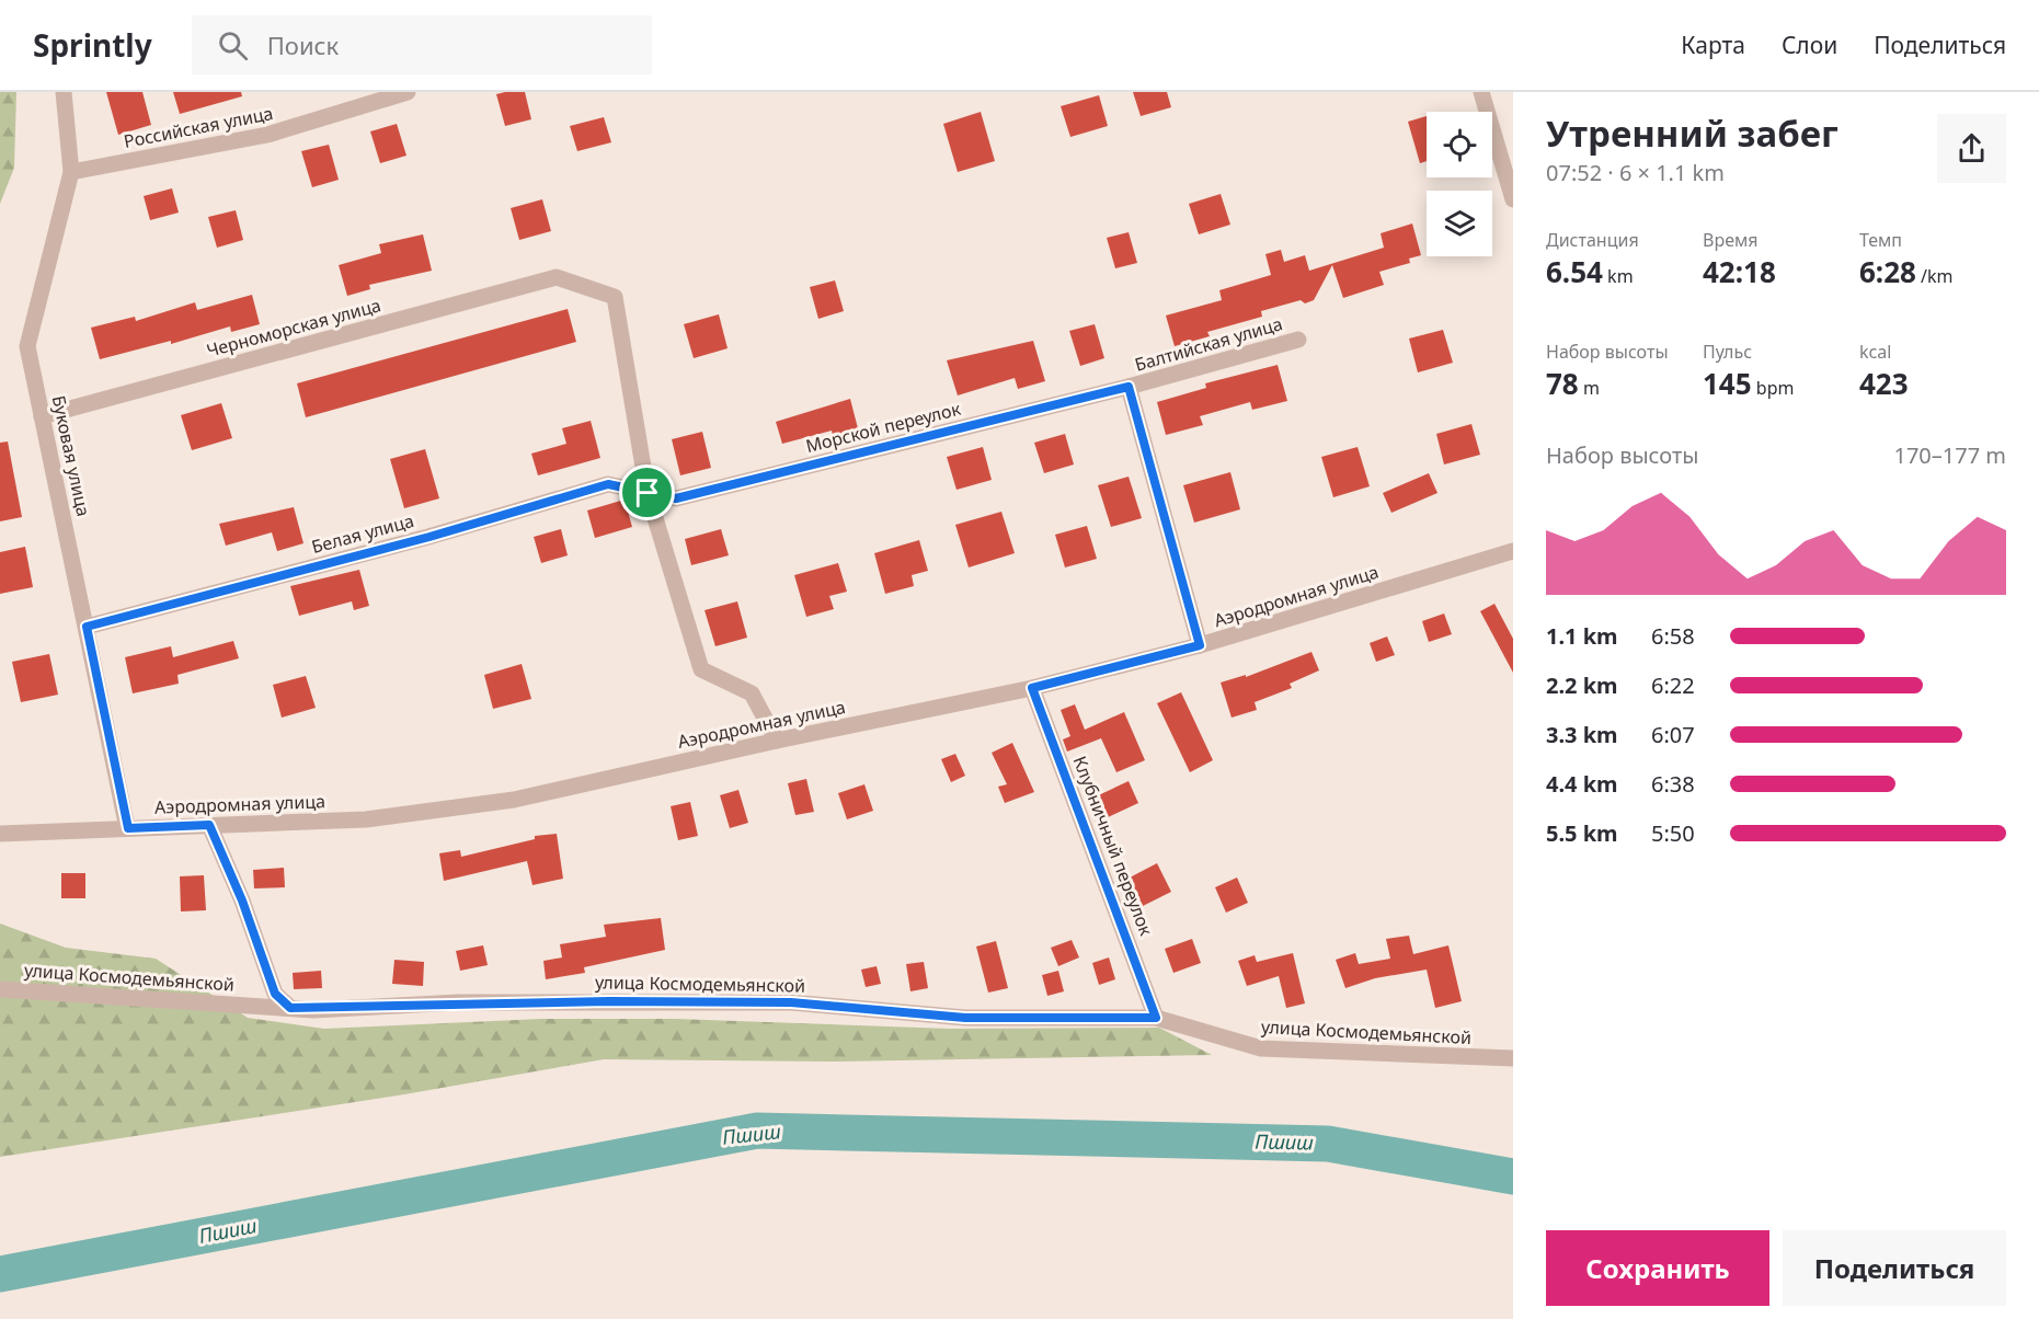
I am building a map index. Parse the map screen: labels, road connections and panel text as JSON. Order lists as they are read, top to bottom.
{
  "streets": {
    "street": [
      "Российская улица",
      "Черноморская улица",
      "Балтийская улица",
      "Морской переулок",
      "Буковая улица",
      "Белая улица",
      "Аэродромная улица",
      "Клубничный переулок",
      "улица Космодемьянской"
    ]
  },
  "crossings": [
    ["Российская улица", "Буковая улица"],
    ["Черноморская улица", "Морской переулок"],
    ["Черноморская улица", "Буковая улица"],
    ["Черноморская улица", "Белая улица"],
    ["Балтийская улица", "Морской переулок"],
    ["Морской переулок", "Белая улица"],
    ["Буковая улица", "Белая улица"],
    ["Буковая улица", "Аэродромная улица"],
    ["Аэродромная улица", "Клубничный переулок"],
    ["Клубничный переулок", "улица Космодемьянской"]
  ],
  "water": ["Пшиш"],
  "page": {
    "header": "Sprintly",
    "search": "Поиск",
    "nav": ["Карта", "Слои", "Поделиться"],
    "heading": ["Утренний забег", "07:52 · 6 × 1.1 km"],
    "stats": [
      ["Дистанция", "6.54 km"],
      ["Время", "42:18"],
      ["Темп", "6:28 /km"],
      ["Набор высоты", "78 m"],
      ["Пульс", "145 bpm"],
      ["kcal", "423"]
    ],
    "chart": ["Набор высоты", "170–177 m"],
    "list": [
      {
        "name": "1.1 km",
        "note": "6:58"
      },
      {
        "name": "2.2 km",
        "note": "6:22"
      },
      {
        "name": "3.3 km",
        "note": "6:07"
      },
      {
        "name": "4.4 km",
        "note": "6:38"
      },
      {
        "name": "5.5 km",
        "note": "5:50"
      }
    ],
    "buttons": ["Сохранить", "Поделиться"]
  }
}
